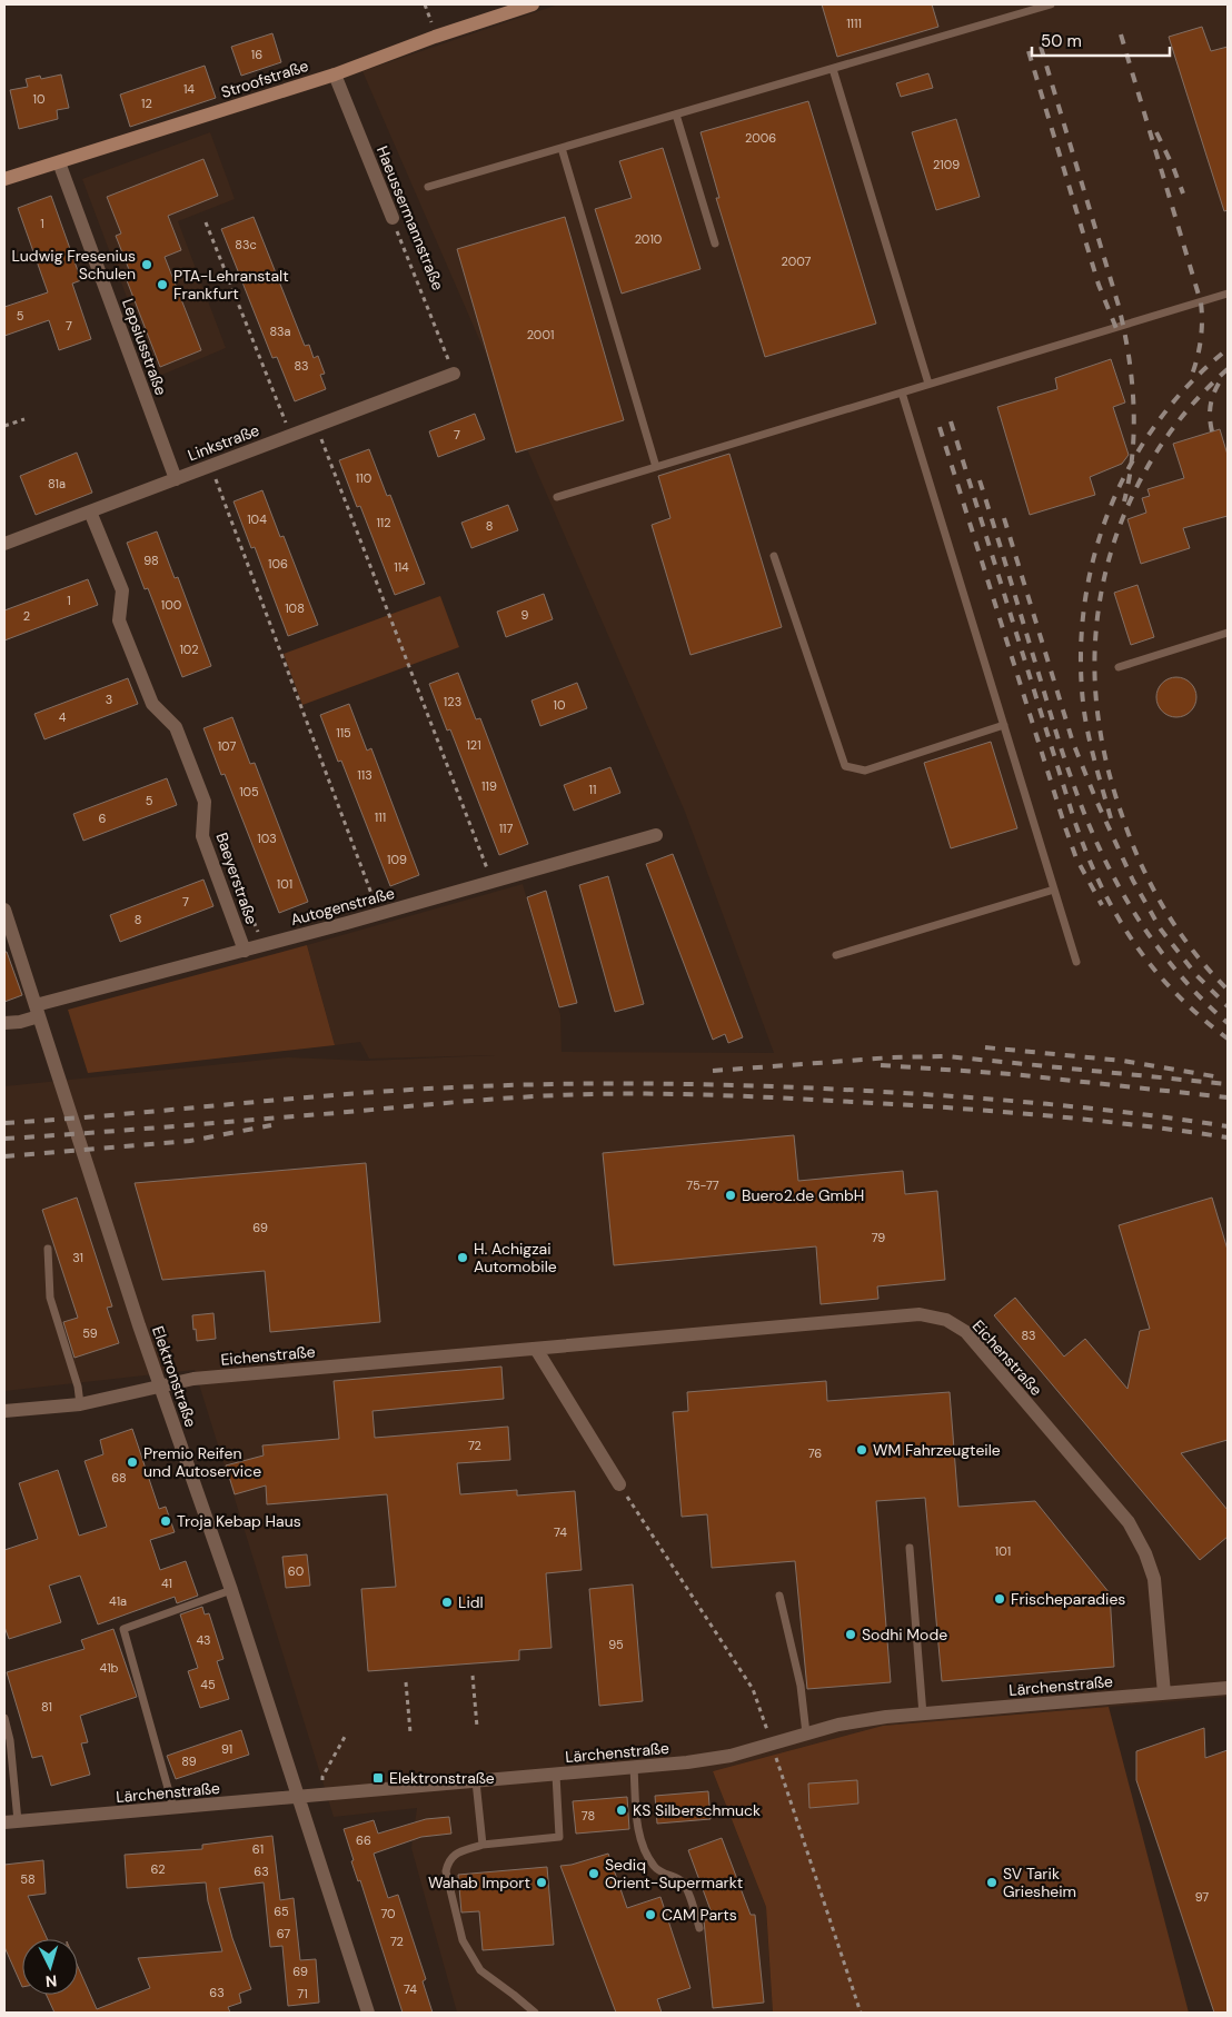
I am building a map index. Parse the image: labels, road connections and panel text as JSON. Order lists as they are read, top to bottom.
{
  "streets": {
    "street": [
      "Stroofstraße",
      "Haeussermannstraße",
      "Lepsiusstraße",
      "Linkstraße",
      "Baeyerstraße",
      "Autogenstraße",
      "Eichenstraße",
      "Elektronstraße",
      "Lärchenstraße"
    ]
  },
  "crossings": [
    ["Stroofstraße", "Haeussermannstraße"],
    ["Stroofstraße", "Lepsiusstraße"],
    ["Haeussermannstraße", "Linkstraße"],
    ["Lepsiusstraße", "Linkstraße"],
    ["Linkstraße", "Baeyerstraße"],
    ["Baeyerstraße", "Autogenstraße"],
    ["Autogenstraße", "Elektronstraße"],
    ["Eichenstraße", "Elektronstraße"],
    ["Eichenstraße", "Lärchenstraße"],
    ["Elektronstraße", "Lärchenstraße"]
  ],
  "places": {
    "other": [
      "Ludwig Fresenius Schulen",
      "PTA-Lehranstalt Frankfurt",
      "Buero2.de GmbH",
      "H. Achigzai Automobile",
      "WM Fahrzeugteile",
      "Premio Reifen und Autoservice",
      "Troja Kebap Haus",
      "Frischeparadies",
      "Lidl",
      "Sodhi Mode",
      "KS Silberschmuck",
      "Sediq Orient-Supermarkt",
      "Wahab Import",
      "SV Tarik Griesheim",
      "CAM Parts"
    ],
    "transit": ["Elektronstraße"]
  },
  "house_numbers": [
    "1111",
    "16",
    "14",
    "10",
    "12",
    "2006",
    "2109",
    "1",
    "2010",
    "83c",
    "2007",
    "5",
    "7",
    "83a",
    "2001",
    "83",
    "7",
    "110",
    "81a",
    "104",
    "112",
    "8",
    "98",
    "106",
    "114",
    "1",
    "100",
    "108",
    "9",
    "2",
    "102",
    "3",
    "123",
    "10",
    "4",
    "115",
    "121",
    "107",
    "113",
    "119",
    "11",
    "105",
    "5",
    "111",
    "6",
    "117",
    "103",
    "109",
    "101",
    "7",
    "8",
    "75-77",
    "69",
    "79",
    "31",
    "59",
    "83",
    "72",
    "76",
    "68",
    "74",
    "101",
    "60",
    "41",
    "41a",
    "43",
    "95",
    "41b",
    "45",
    "81",
    "91",
    "89",
    "78",
    "66",
    "61",
    "62",
    "63",
    "58",
    "97",
    "65",
    "70",
    "67",
    "72",
    "69",
    "74",
    "63",
    "71"
  ],
  "scale_bar": "50 m",
  "north": "bottom"
}
